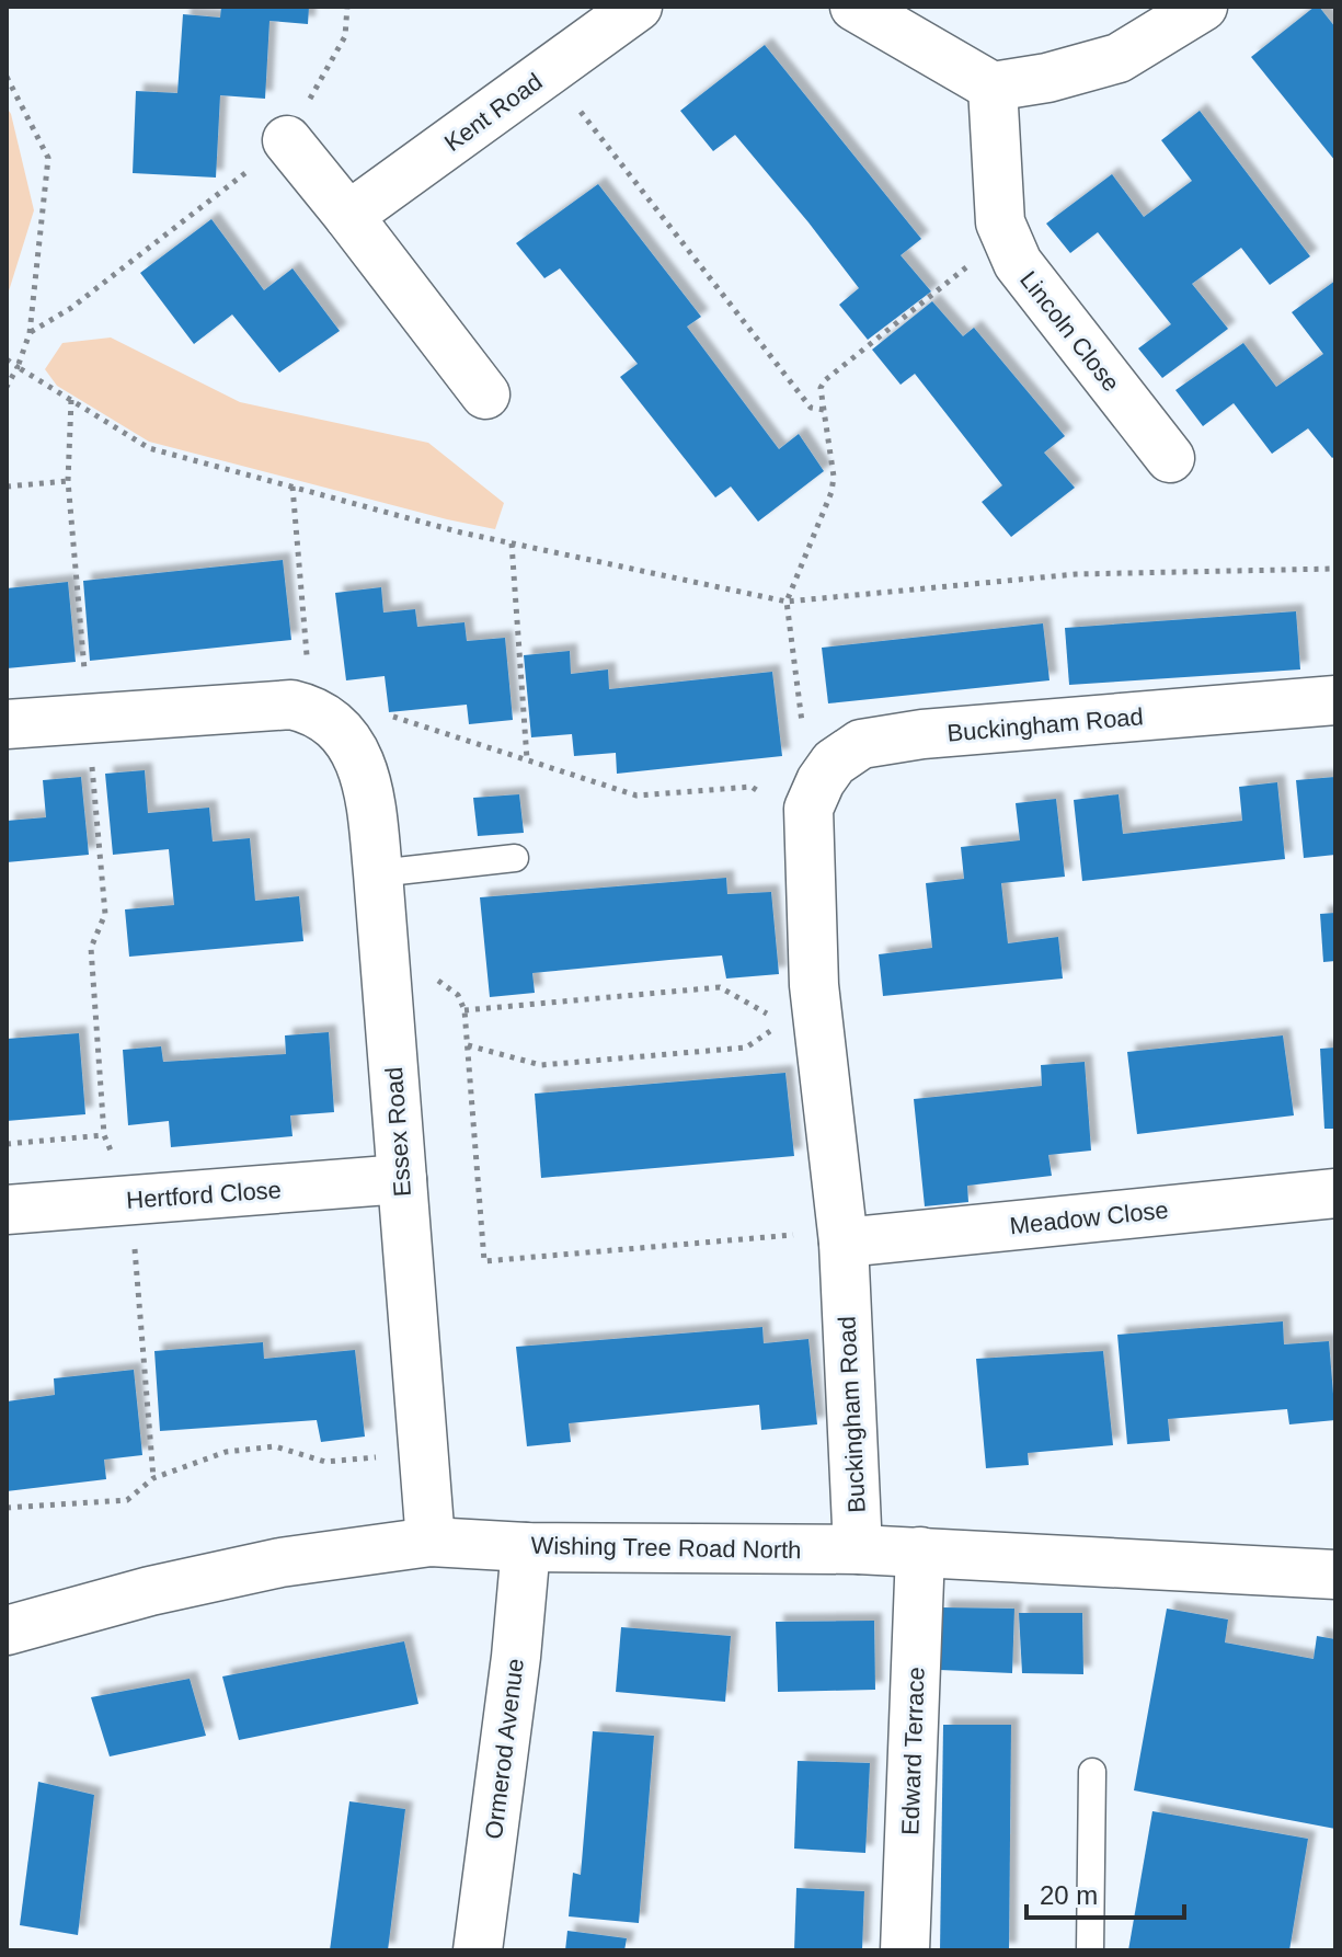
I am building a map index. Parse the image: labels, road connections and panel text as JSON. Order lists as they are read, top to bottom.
{
  "streets": {
    "street": [
      "Kent Road",
      "Lincoln Close",
      "Buckingham Road",
      "Essex Road",
      "Hertford Close",
      "Meadow Close",
      "Wishing Tree Road North",
      "Ormerod Avenue",
      "Edward Terrace"
    ]
  },
  "crossings": [
    ["Buckingham Road", "Meadow Close"],
    ["Buckingham Road", "Wishing Tree Road North"],
    ["Essex Road", "Hertford Close"],
    ["Essex Road", "Wishing Tree Road North"],
    ["Wishing Tree Road North", "Ormerod Avenue"],
    ["Wishing Tree Road North", "Edward Terrace"]
  ],
  "scale_bar": "20 m"
}
